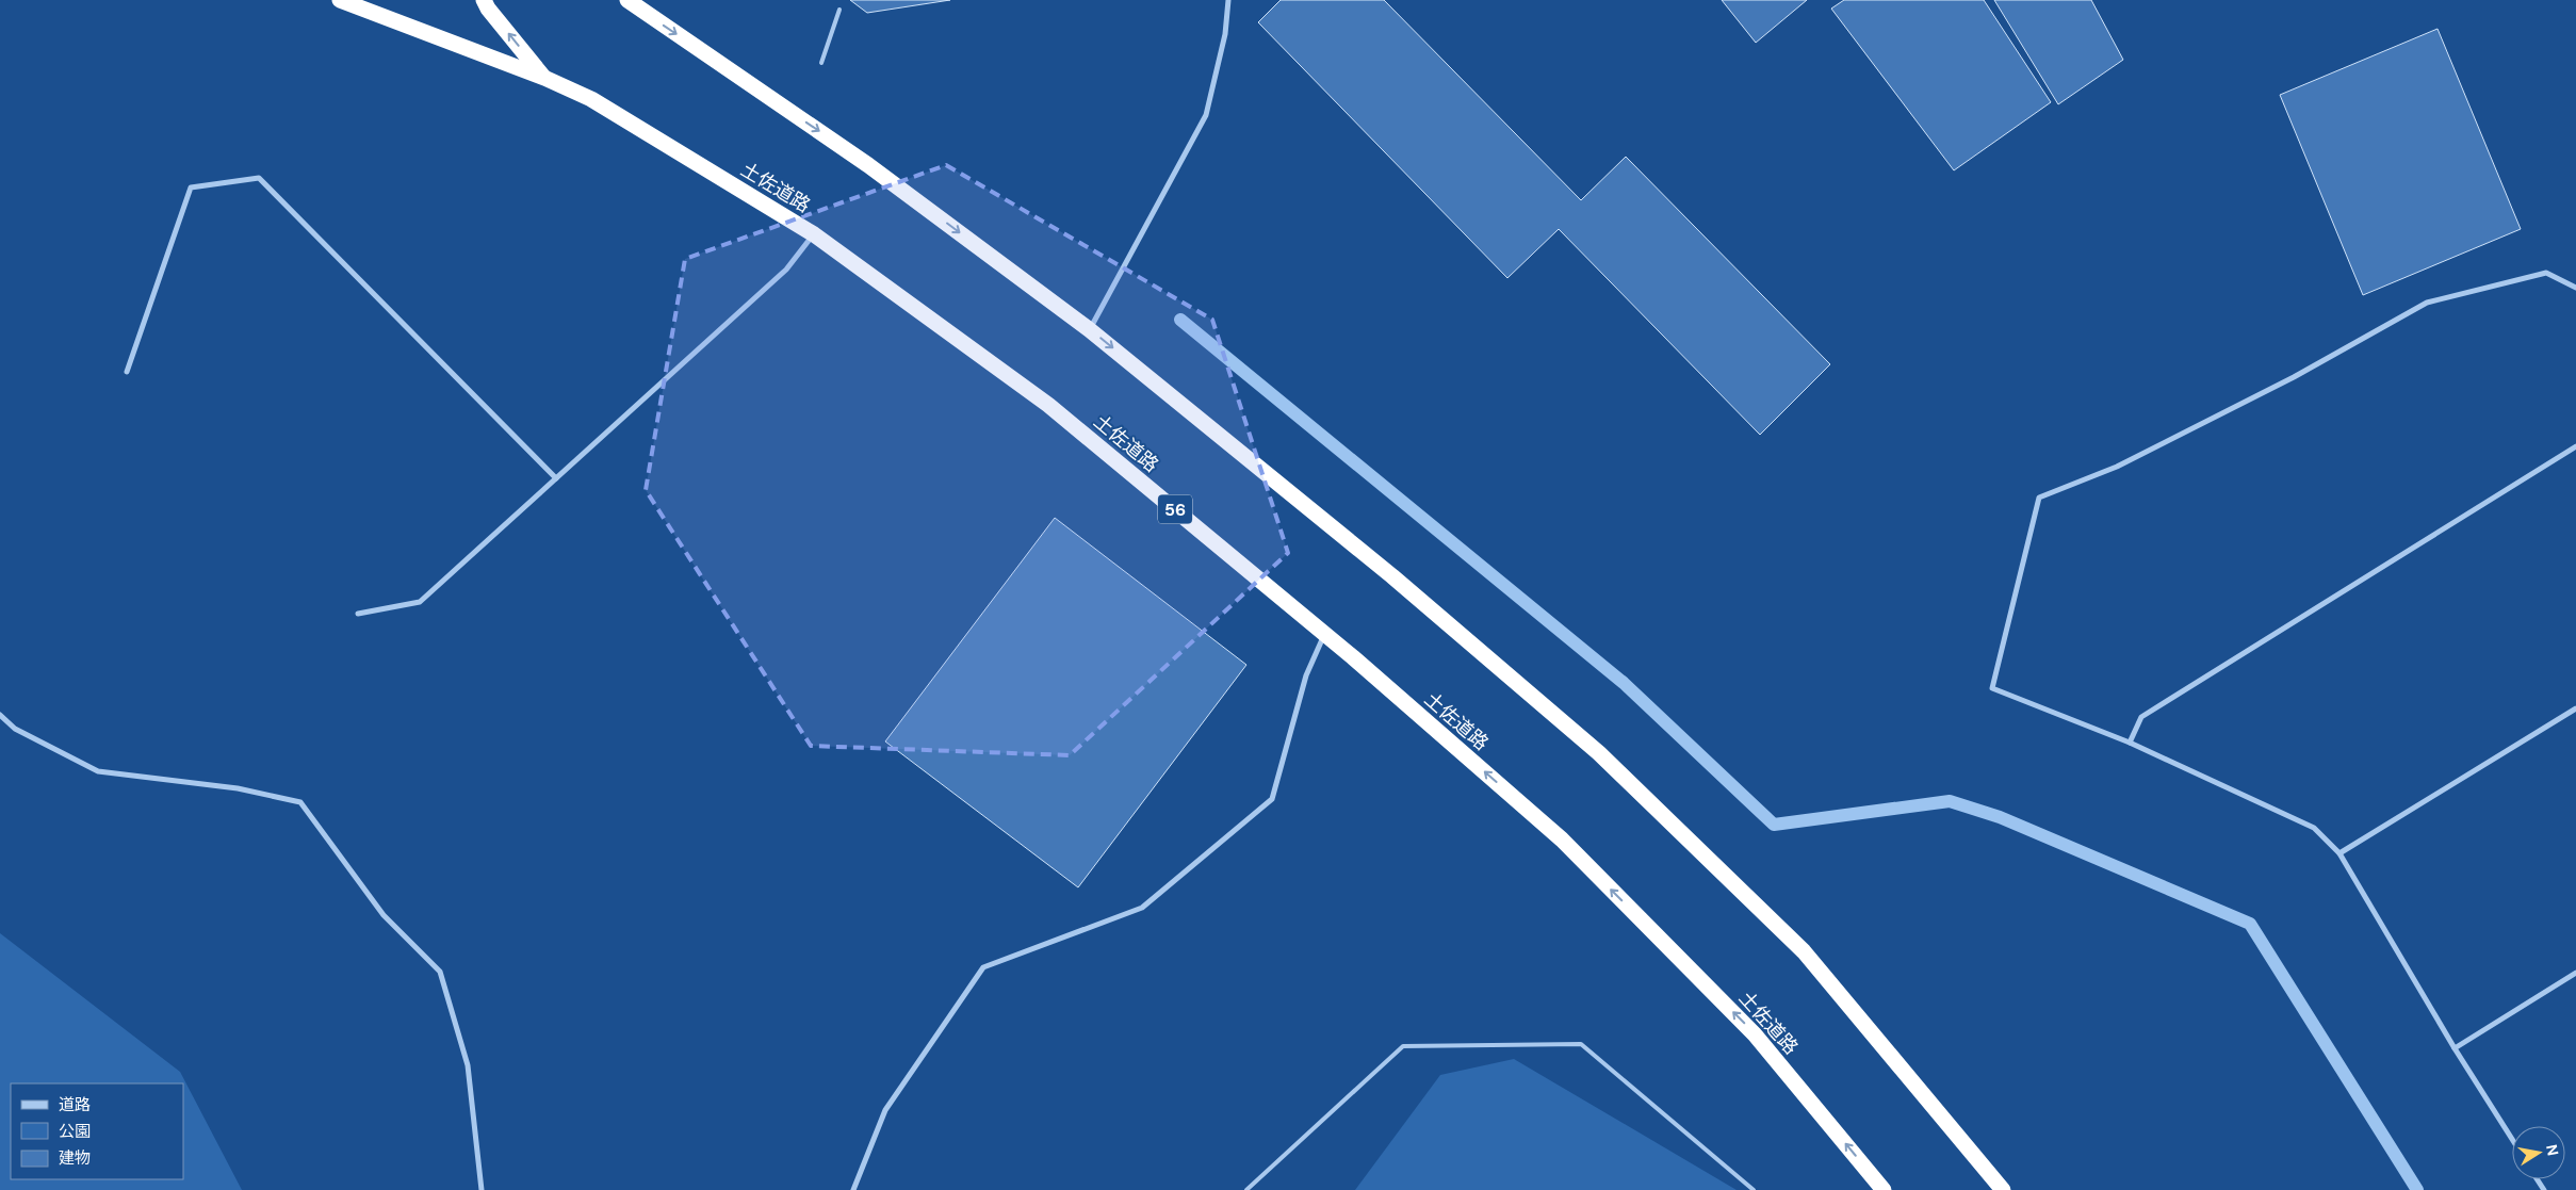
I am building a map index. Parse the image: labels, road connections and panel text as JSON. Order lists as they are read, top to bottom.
{
  "streets": {
    "highway": ["土佐道路", "56"]
  },
  "legend": ["道路", "公園", "建物"],
  "north": "right"
}
